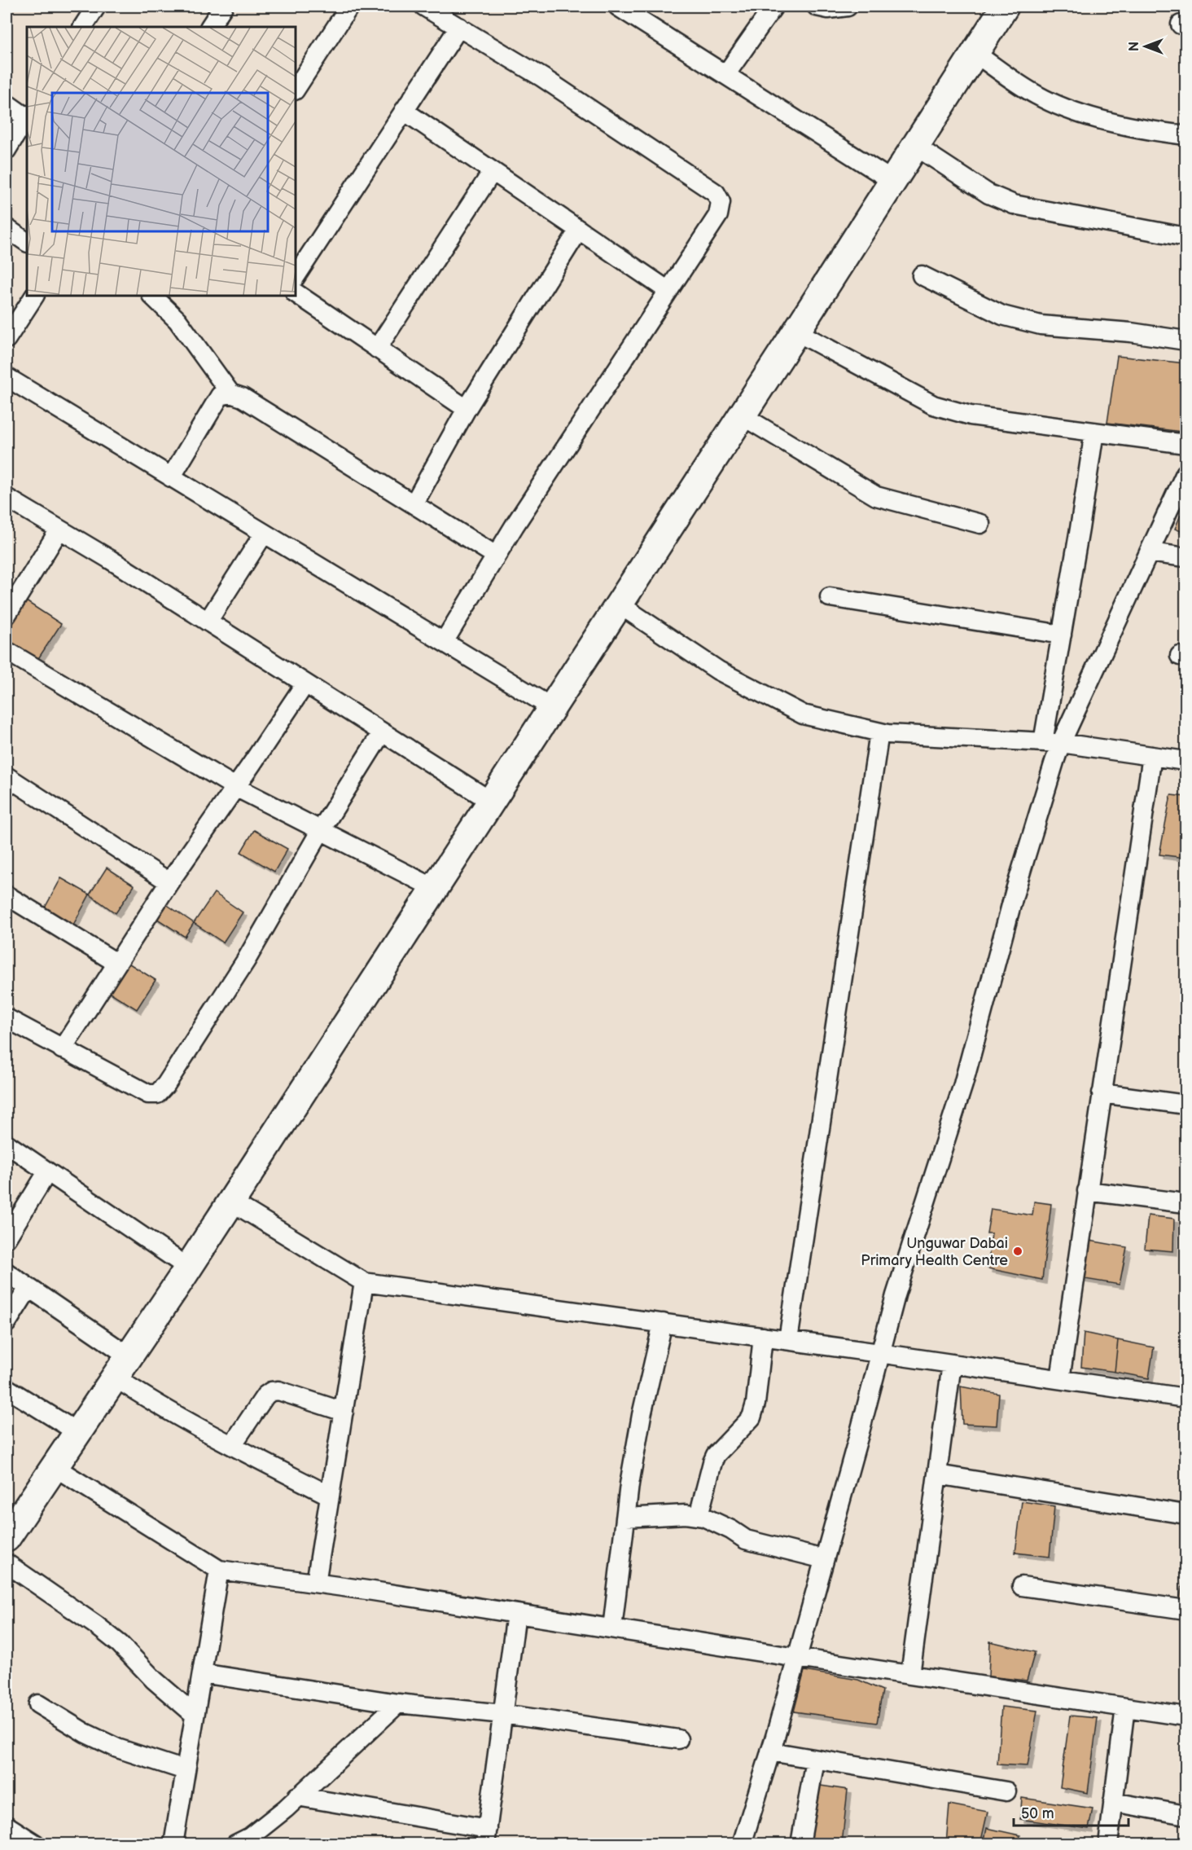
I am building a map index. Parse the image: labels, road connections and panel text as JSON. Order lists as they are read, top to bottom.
{
  "places": ["Unguwar Dabai Primary Health Centre"],
  "scale_bar": "50 m",
  "north": "left"
}
